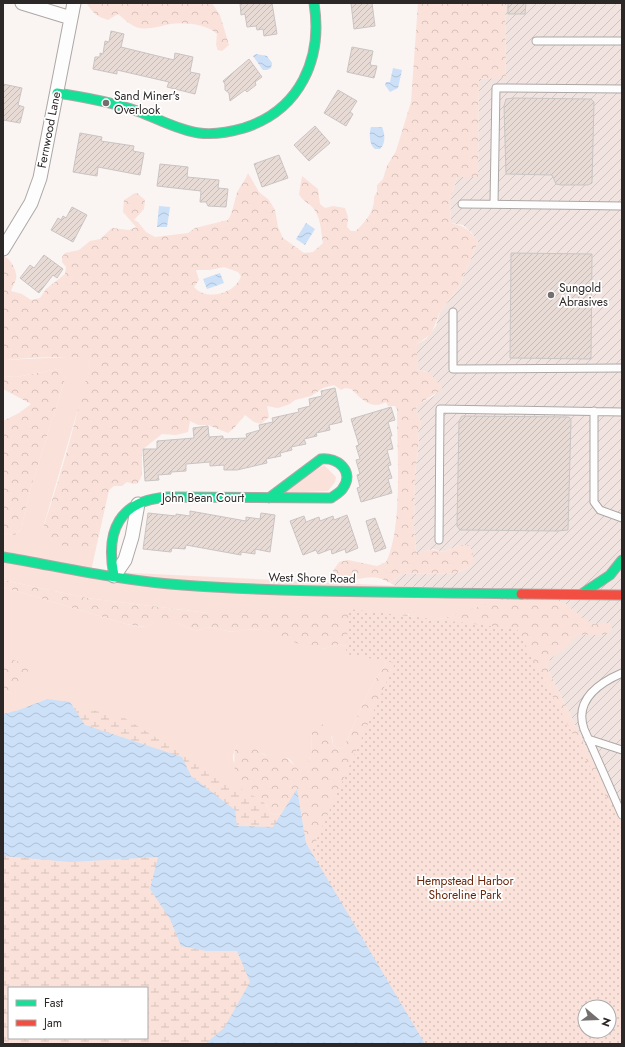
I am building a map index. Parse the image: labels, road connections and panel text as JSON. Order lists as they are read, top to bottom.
{
  "streets": {
    "street": ["Fernwood Lane", "John Bean Court", "West Shore Road"]
  },
  "crossings": [
    ["John Bean Court", "West Shore Road"]
  ],
  "parks": ["Hempstead Harbor Shoreline Park"],
  "places": ["Sand Miner's Overlook", "Sungold Abrasives"],
  "legend": ["Fast", "Jam"],
  "north": "right"
}
